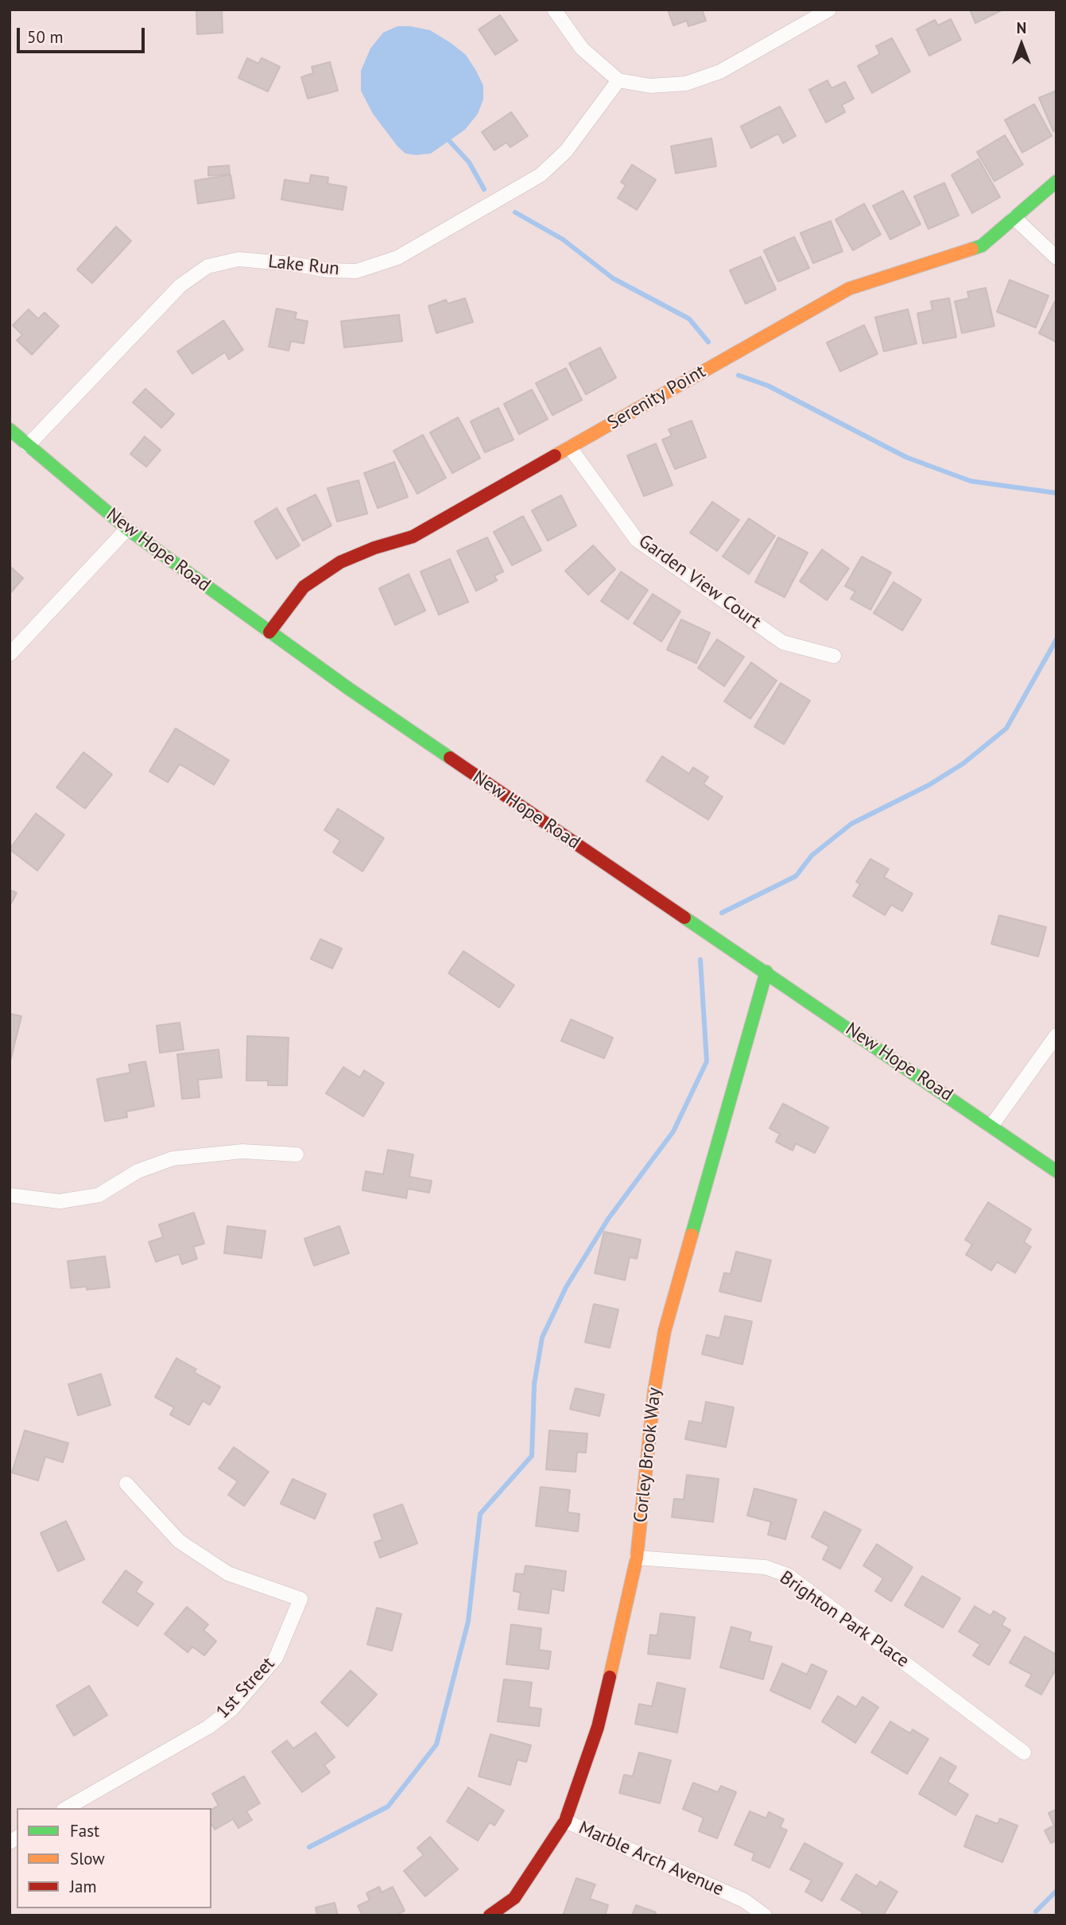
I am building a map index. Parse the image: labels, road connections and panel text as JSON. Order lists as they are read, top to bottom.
{
  "streets": {
    "street": [
      "Lake Run",
      "Serenity Point",
      "New Hope Road",
      "Garden View Court",
      "Corley Brook Way",
      "Brighton Park Place",
      "1st Street",
      "Marble Arch Avenue"
    ]
  },
  "crossings": [
    ["Lake Run", "New Hope Road"],
    ["Serenity Point", "New Hope Road"],
    ["Serenity Point", "Garden View Court"],
    ["New Hope Road", "Corley Brook Way"],
    ["Corley Brook Way", "Brighton Park Place"],
    ["Corley Brook Way", "Marble Arch Avenue"]
  ],
  "legend": ["Fast", "Slow", "Jam"],
  "scale_bar": "50 m",
  "north": "top"
}
